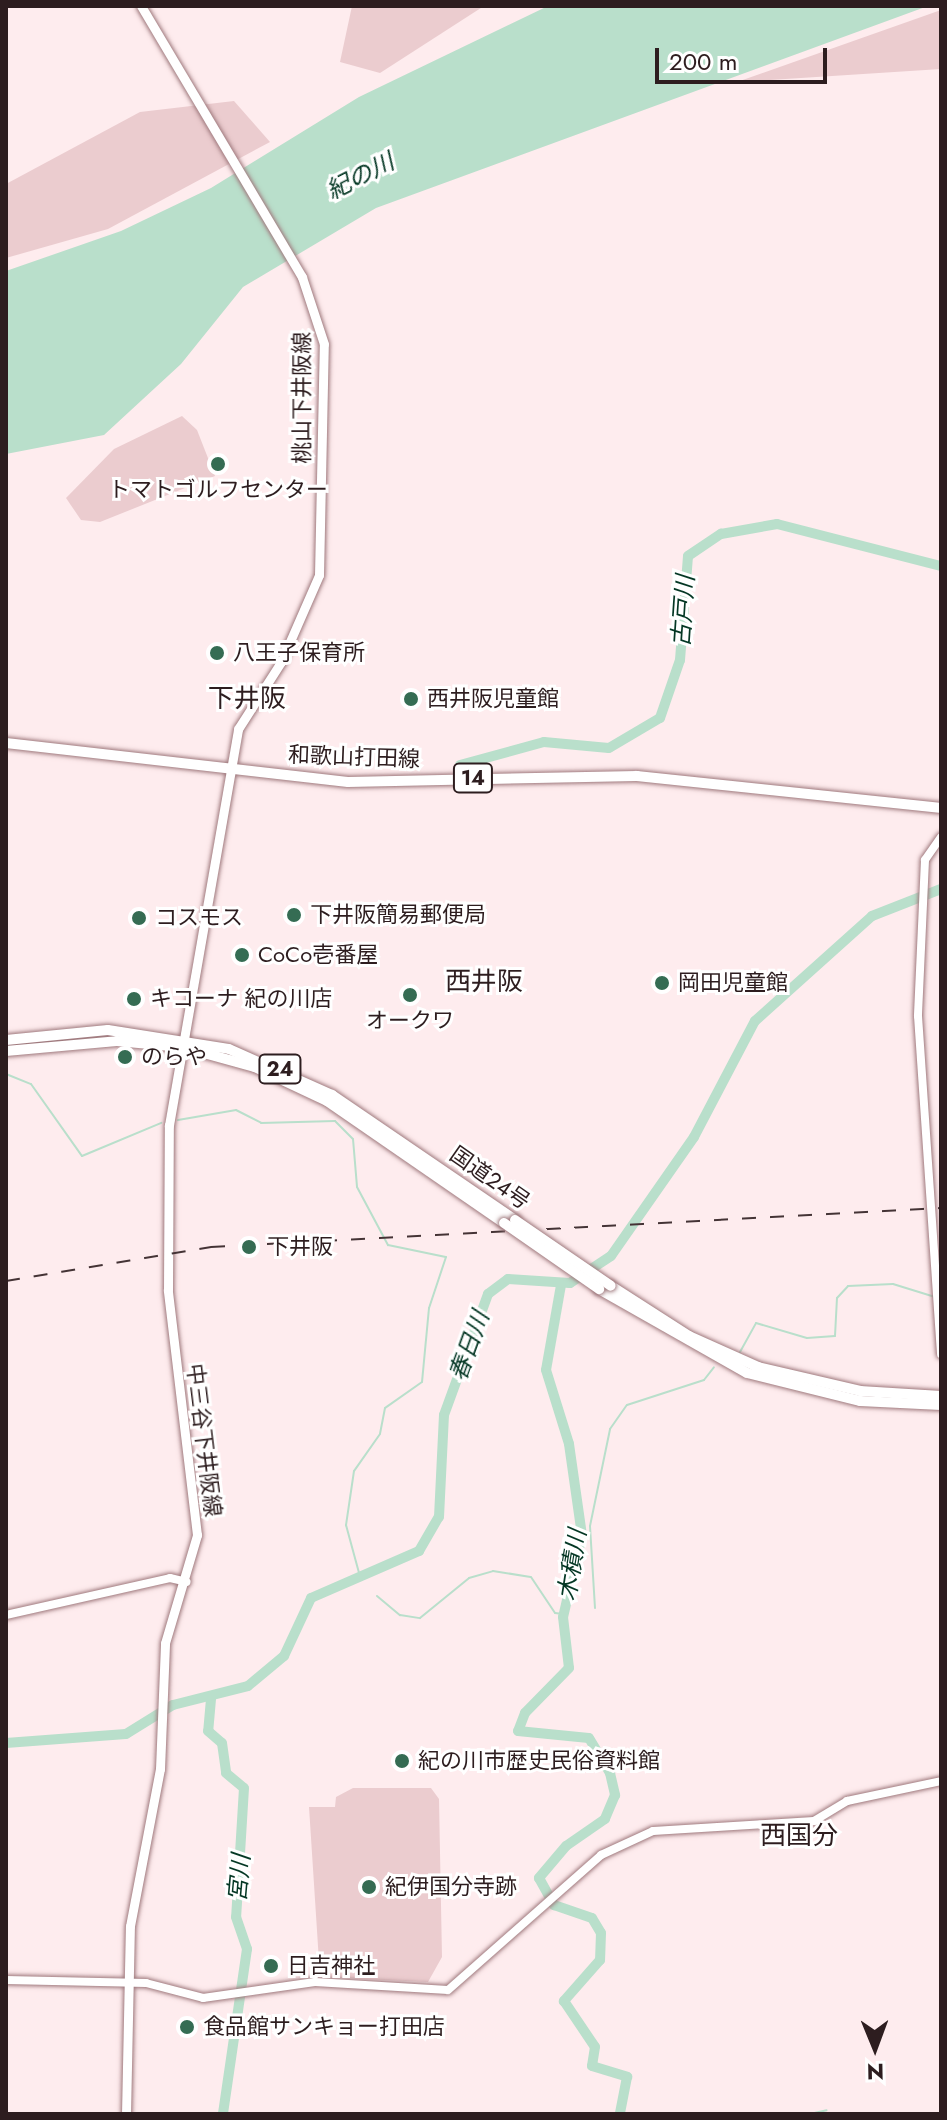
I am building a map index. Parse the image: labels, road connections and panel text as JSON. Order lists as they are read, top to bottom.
{
  "streets": {
    "main road": [
      "桃山下井阪線",
      "和歌山打田線",
      "14",
      "24",
      "国道24号",
      "中三谷下井阪線"
    ]
  },
  "crossings": [
    ["桃山下井阪線", "和歌山打田線"],
    ["桃山下井阪線", "中三谷下井阪線"],
    ["和歌山打田線", "中三谷下井阪線"],
    ["国道24号", "中三谷下井阪線"]
  ],
  "districts": ["下井阪", "西井阪", "西国分"],
  "water": [
    "紀の川",
    "古戸川",
    "春日川",
    "木積川",
    "宮川"
  ],
  "places": [
    "トマトゴルフセンター",
    "八王子保育所",
    "西井阪児童館",
    "下井阪簡易郵便局",
    "コスモス",
    "CoCo壱番屋",
    "岡田児童館",
    "オークワ",
    "キコーナ 紀の川店",
    "のらや",
    "下井阪",
    "紀の川市歴史民俗資料館",
    "紀伊国分寺跡",
    "日吉神社",
    "食品館サンキョー打田店"
  ],
  "scale_bar": "200 m",
  "north": "bottom"
}
